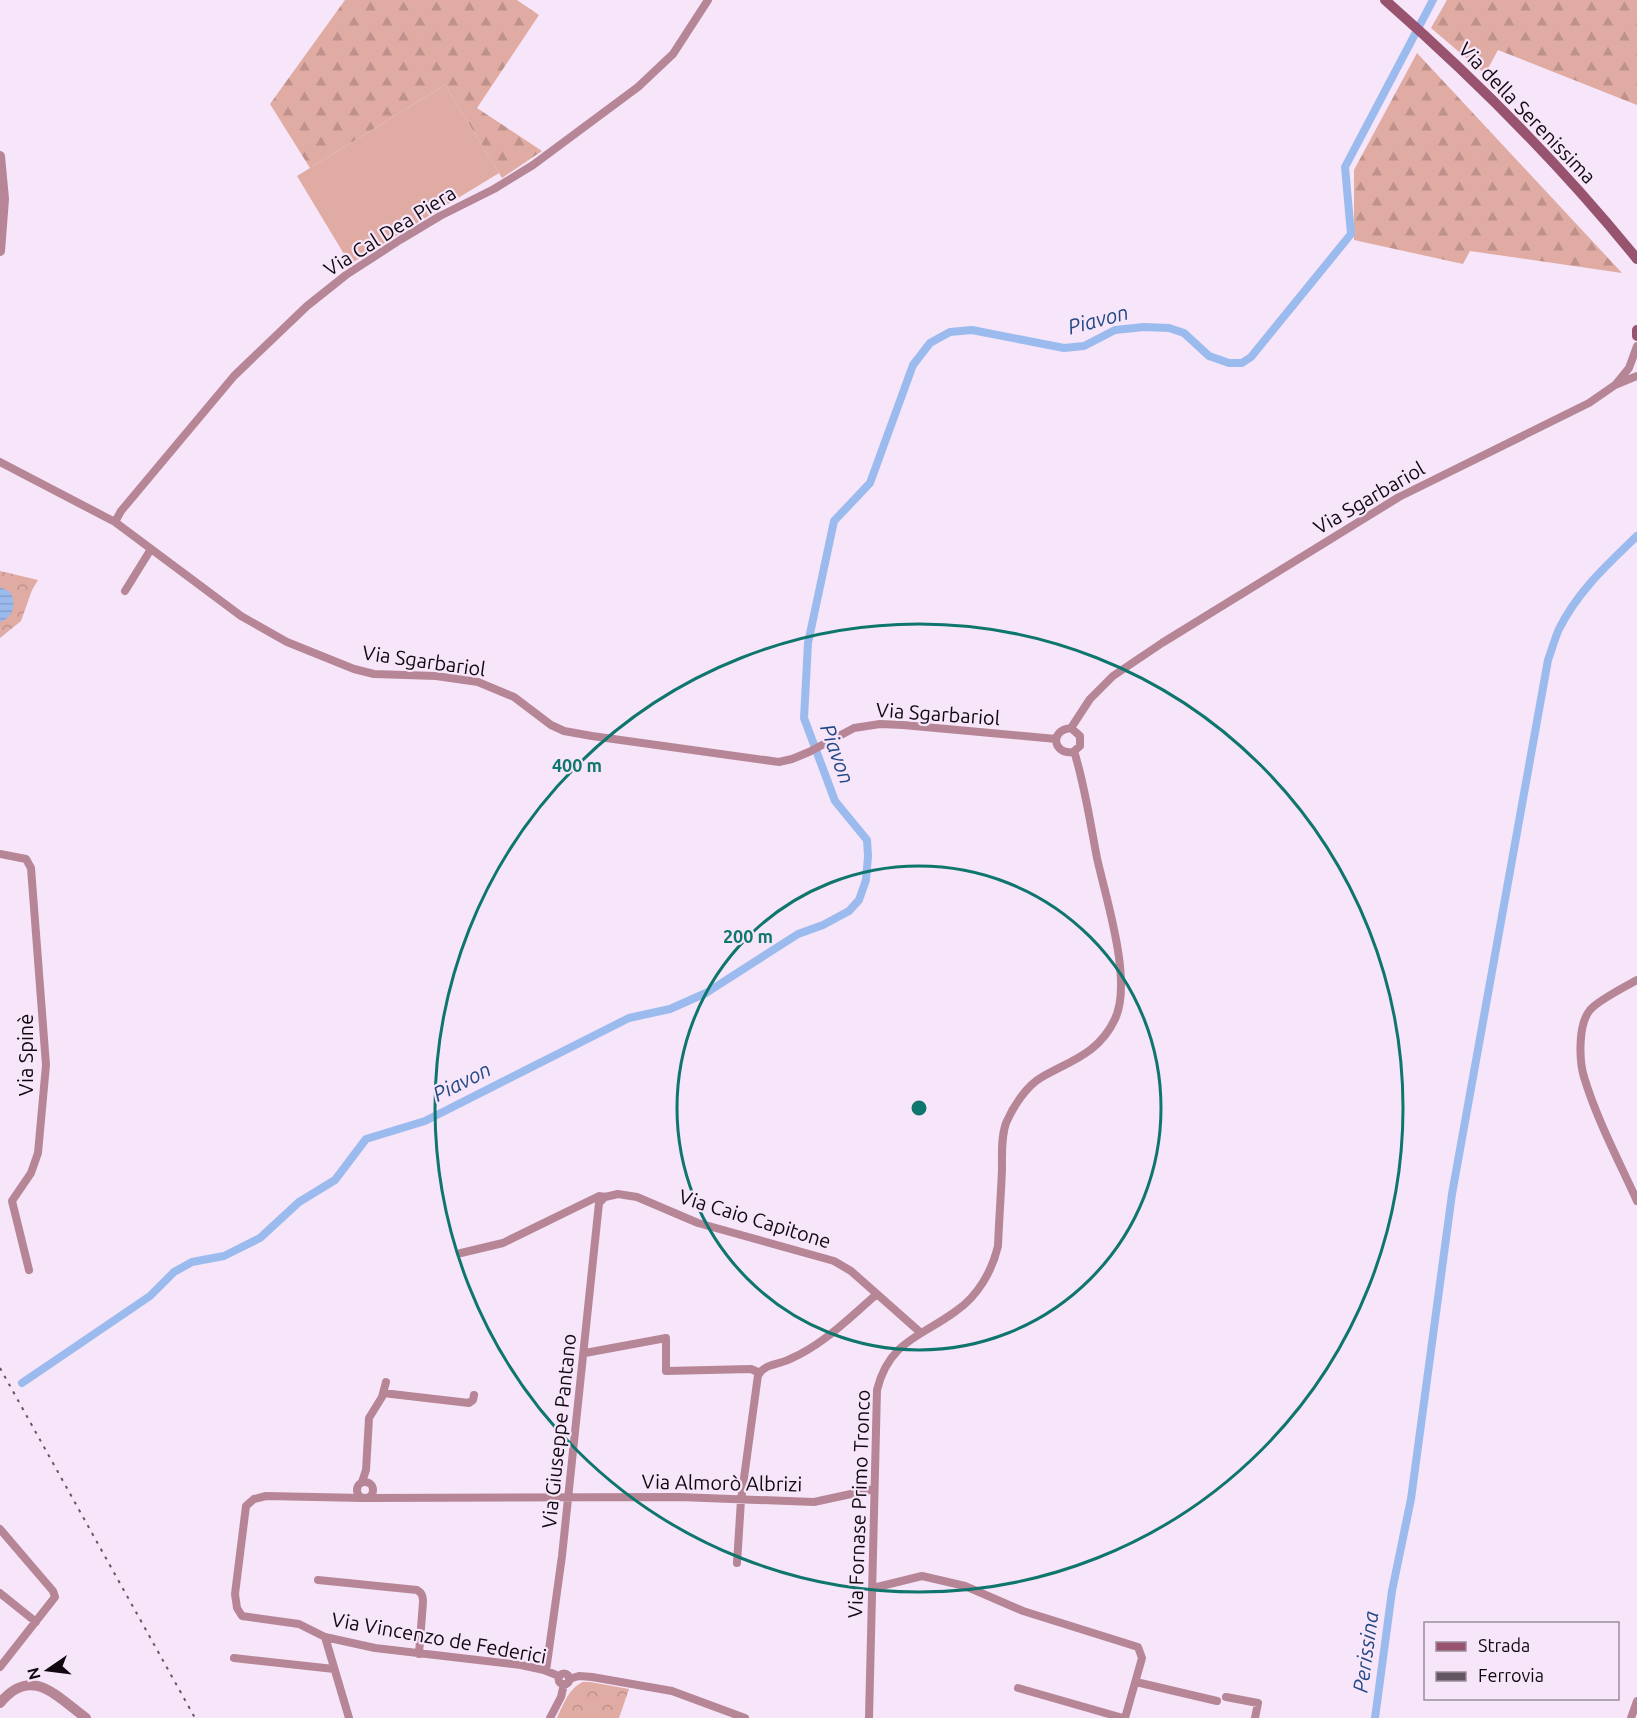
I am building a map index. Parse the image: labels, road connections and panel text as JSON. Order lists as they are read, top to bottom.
{
  "streets": {
    "main road": ["Via della Serenissima"],
    "street": [
      "Via Cal Dea Piera",
      "Via Sgarbariol",
      "Via Spinè",
      "Via Caio Capitone",
      "Via Giuseppe Pantano",
      "Via Almorò Albrizi",
      "Via Fornase Primo Tronco",
      "Via Vincenzo de Federici"
    ]
  },
  "crossings": [
    ["Via Cal Dea Piera", "Via Sgarbariol"],
    ["Via Sgarbariol", "Via Fornase Primo Tronco"],
    ["Via Caio Capitone", "Via Giuseppe Pantano"],
    ["Via Caio Capitone", "Via Fornase Primo Tronco"],
    ["Via Giuseppe Pantano", "Via Almorò Albrizi"],
    ["Via Giuseppe Pantano", "Via Vincenzo de Federici"],
    ["Via Almorò Albrizi", "Via Fornase Primo Tronco"],
    ["Via Almorò Albrizi", "Via Vincenzo de Federici"]
  ],
  "water": ["Piavon", "Perissina"],
  "legend": ["Strada", "Ferrovia"],
  "north": "left",
  "rings": ["400 m", "200 m"]
}
